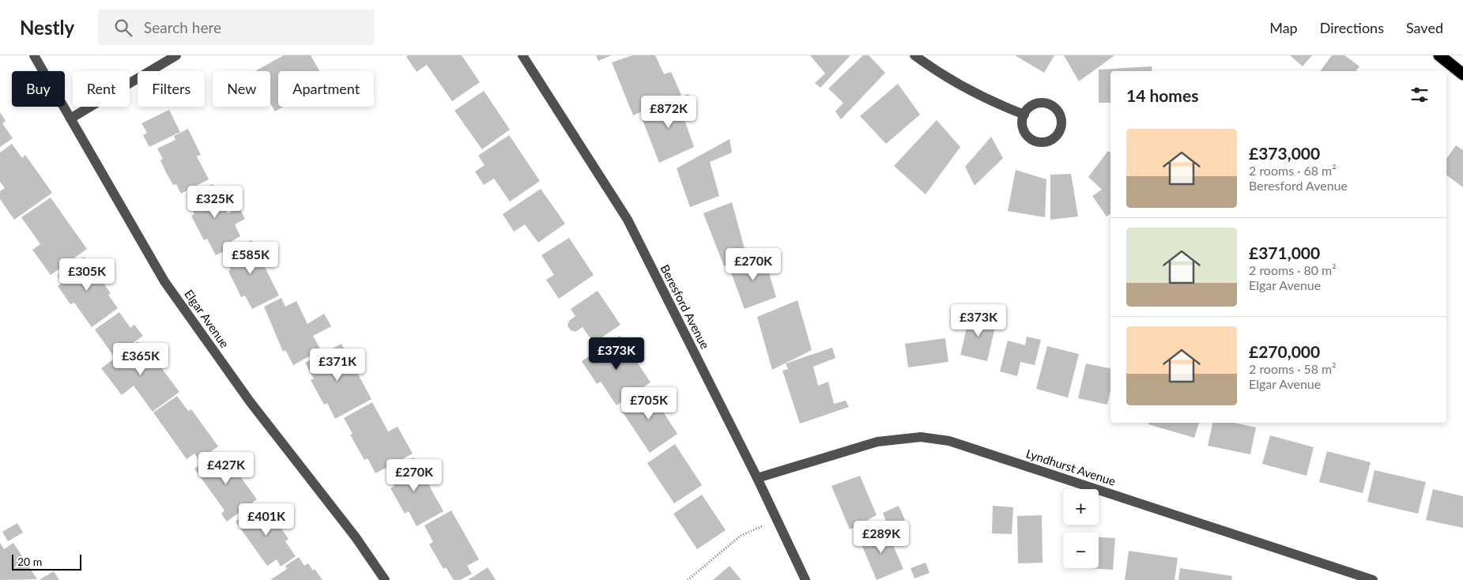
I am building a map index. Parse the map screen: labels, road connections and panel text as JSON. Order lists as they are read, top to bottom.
{
  "streets": {
    "street": ["Beresford Avenue", "Elgar Avenue", "Lyndhurst Avenue"]
  },
  "crossings": [
    ["Beresford Avenue", "Lyndhurst Avenue"]
  ],
  "scale_bar": "20 m",
  "page": {
    "header": "Nestly",
    "search": "Search here",
    "nav": ["Map", "Directions", "Saved"],
    "chip": [
      "Buy",
      "Rent",
      "Filters",
      "New",
      "Apartment"
    ],
    "heading": "14 homes",
    "price": [
      "£872K",
      "£325K",
      "£585K",
      "£270K",
      "£305K",
      "£373K",
      "£373K",
      "£365K",
      "£371K",
      "£705K",
      "£427K",
      "£270K",
      "£401K",
      "£289K"
    ],
    "list": [
      {
        "name": "£373,000",
        "note": "2 rooms · 68 m² · Beresford Avenue"
      },
      {
        "name": "£371,000",
        "note": "2 rooms · 80 m² · Elgar Avenue"
      },
      {
        "name": "£270,000",
        "note": "2 rooms · 58 m² · Elgar Avenue"
      }
    ],
    "map_buttons": ["+", "−"],
    "scale": "20 m"
  }
}
